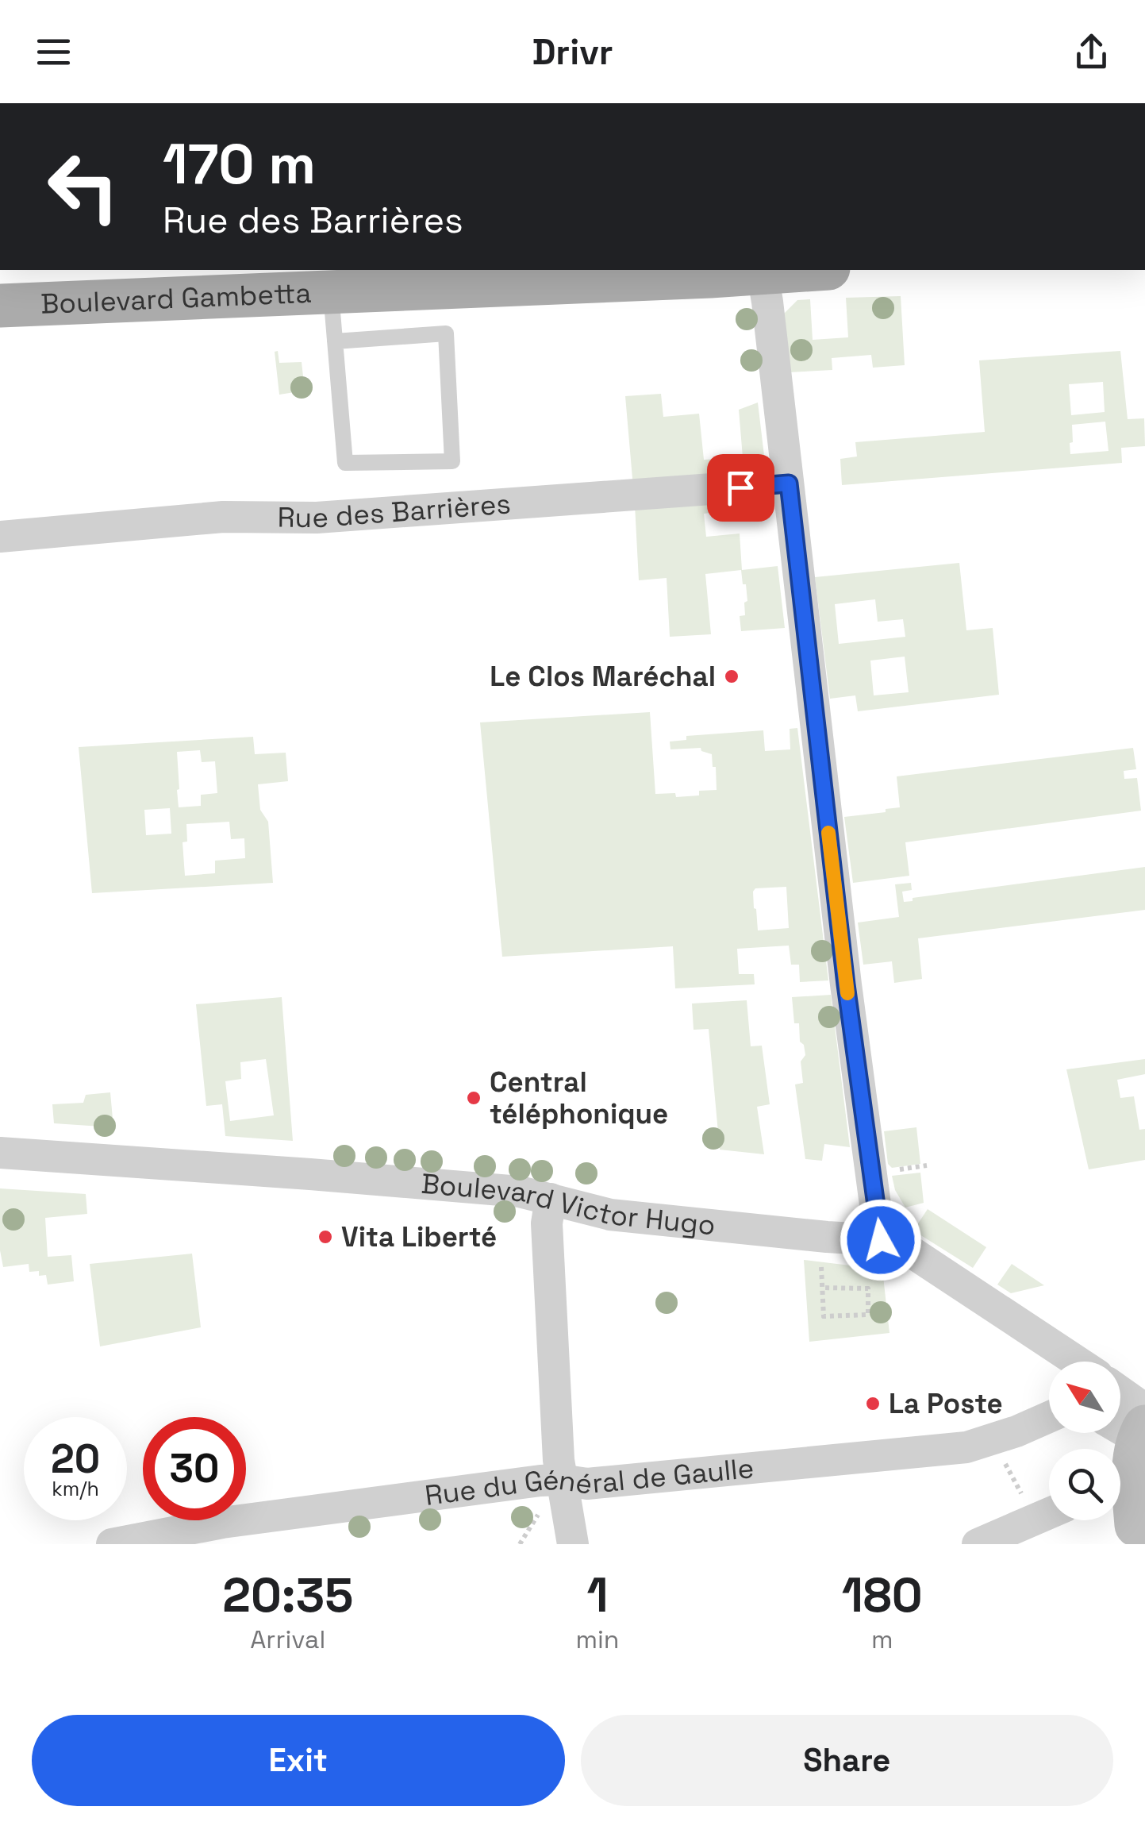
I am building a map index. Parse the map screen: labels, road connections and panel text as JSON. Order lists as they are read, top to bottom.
{
  "streets": {
    "main road": ["Boulevard Gambetta"],
    "street": ["Rue des Barrières", "Boulevard Victor Hugo", "Rue du Général de Gaulle"]
  },
  "places": [
    "Le Clos Maréchal",
    "Central téléphonique",
    "Vita Liberté",
    "La Poste"
  ],
  "north": "top left",
  "page": {
    "header": "Drivr",
    "turn": ["170 m", "Rue des Barrières"],
    "speed": "20 km/h",
    "limit": "30",
    "eta": [
      "20:35",
      "Arrival",
      "1",
      "min",
      "180",
      "m"
    ],
    "buttons": ["Exit", "Share"]
  }
}
